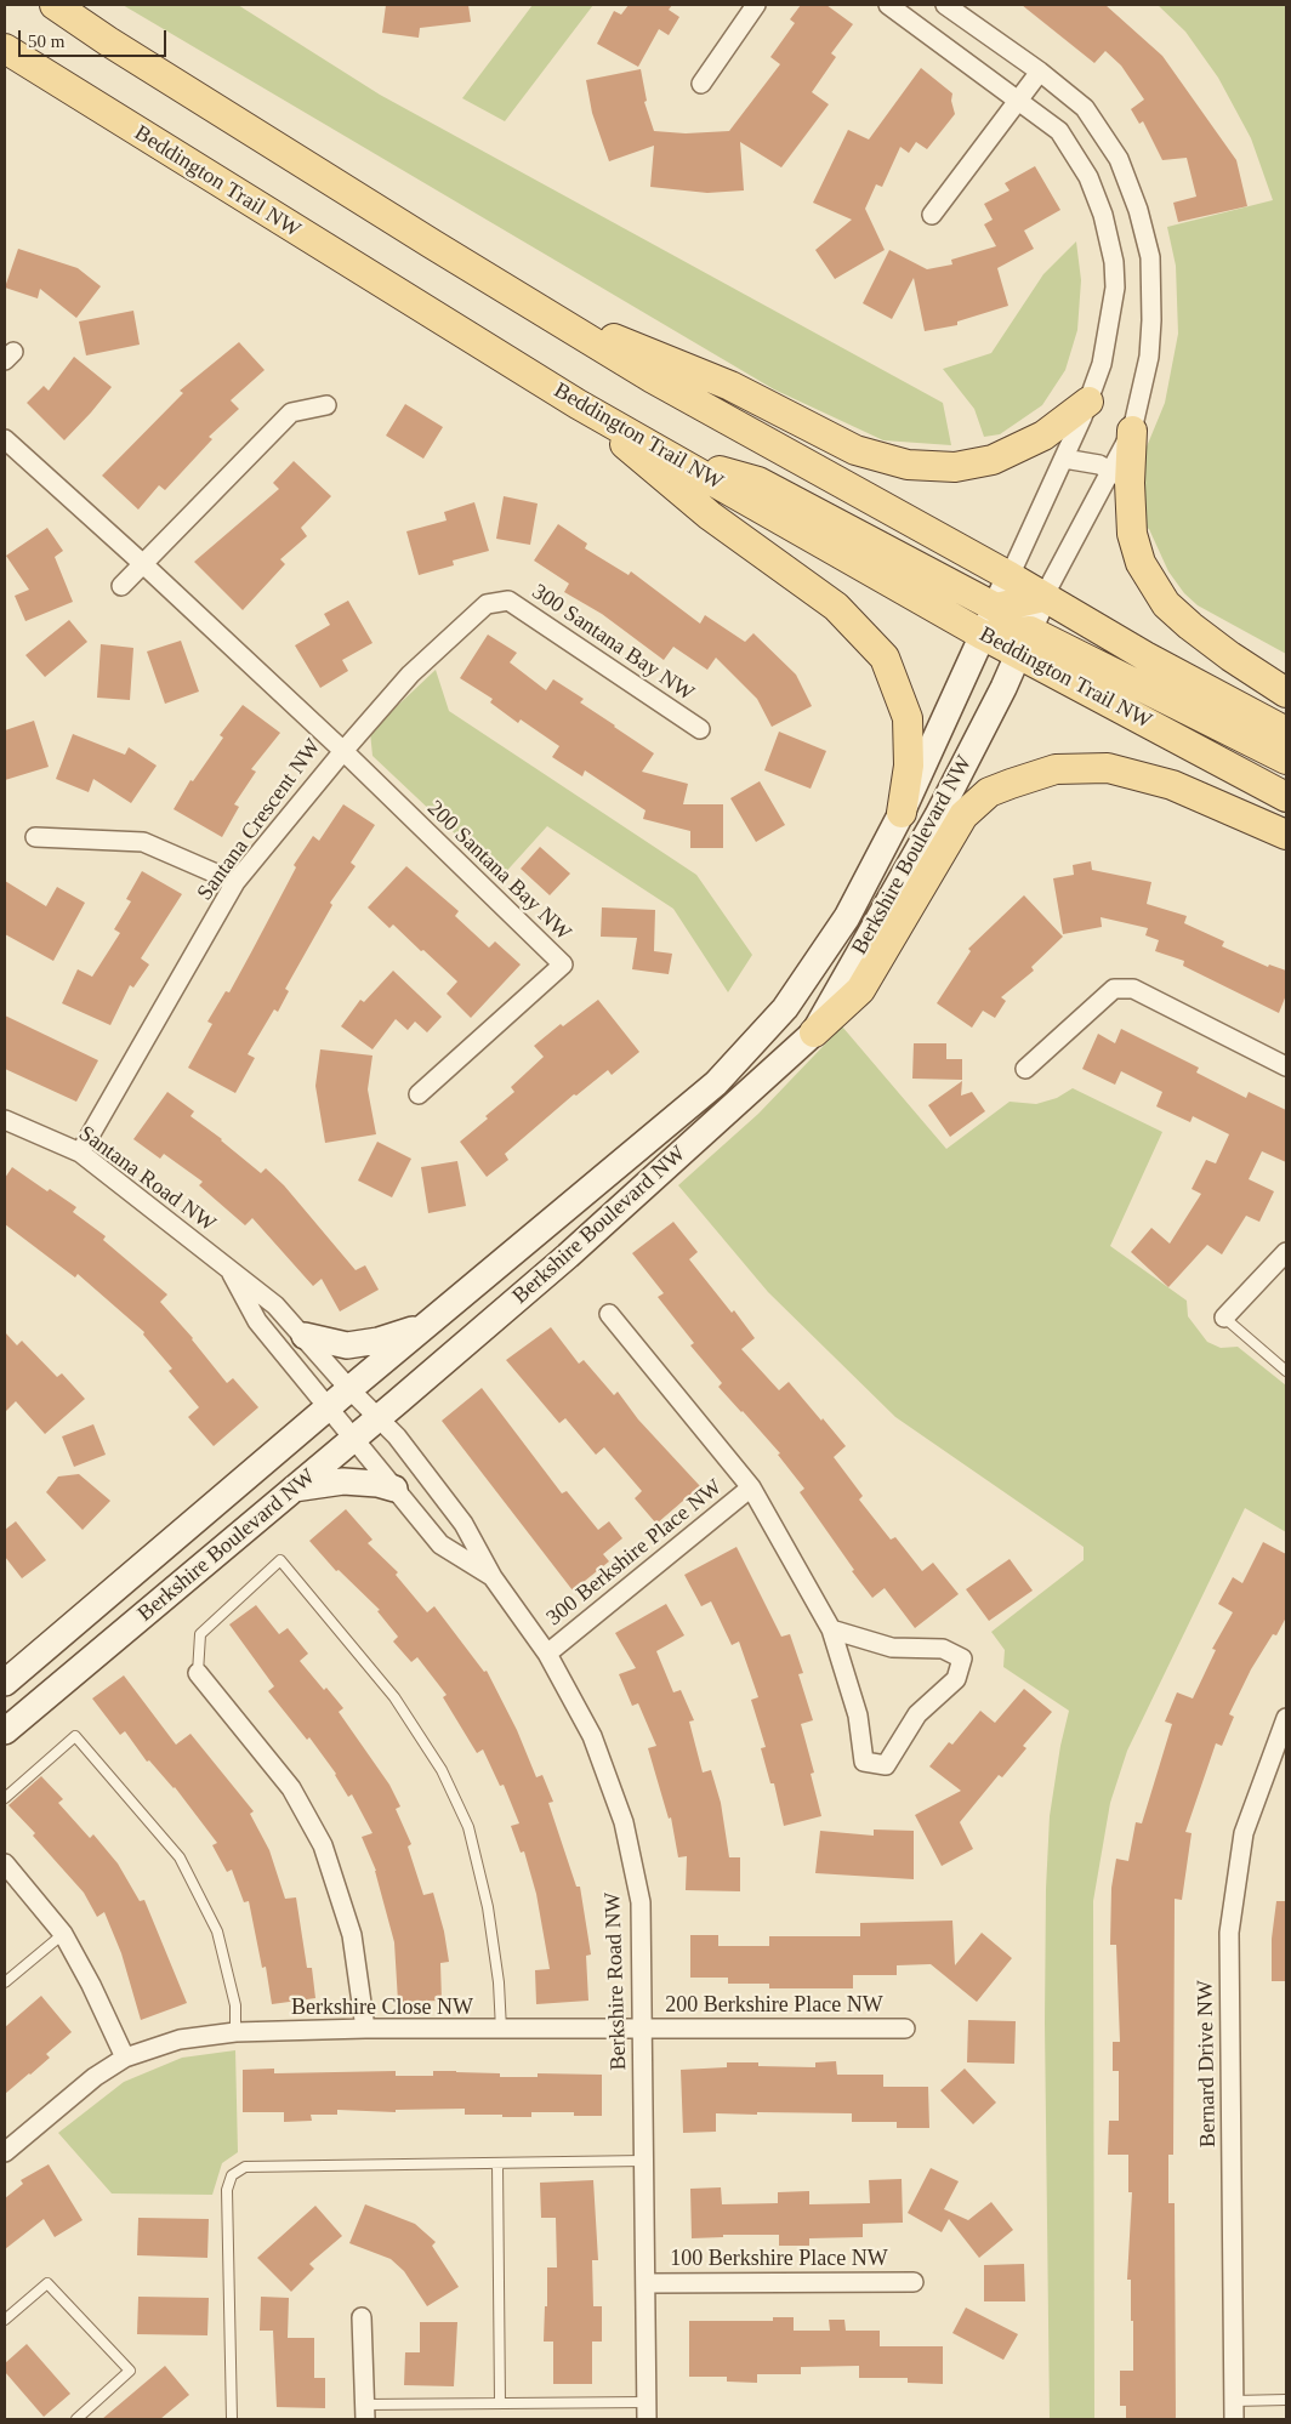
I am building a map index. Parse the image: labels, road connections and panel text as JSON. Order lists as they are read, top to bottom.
{
  "streets": {
    "main road": ["Beddington Trail NW", "Berkshire Boulevard NW"],
    "street": [
      "300 Santana Bay NW",
      "Santana Crescent NW",
      "200 Santana Bay NW",
      "Santana Road NW",
      "300 Berkshire Place NW",
      "Berkshire Road NW",
      "200 Berkshire Place NW",
      "Berkshire Close NW",
      "Bernard Drive NW",
      "100 Berkshire Place NW"
    ]
  },
  "crossings": [
    ["Beddington Trail NW", "Berkshire Boulevard NW"],
    ["300 Santana Bay NW", "Santana Crescent NW"],
    ["300 Santana Bay NW", "200 Santana Bay NW"],
    ["Santana Crescent NW", "200 Santana Bay NW"],
    ["Santana Crescent NW", "Santana Road NW"],
    ["Berkshire Boulevard NW", "Santana Road NW"],
    ["Berkshire Boulevard NW", "Berkshire Road NW"],
    ["Santana Road NW", "Berkshire Road NW"],
    ["300 Berkshire Place NW", "Berkshire Road NW"],
    ["Berkshire Road NW", "200 Berkshire Place NW"],
    ["Berkshire Road NW", "Berkshire Close NW"],
    ["Berkshire Road NW", "100 Berkshire Place NW"],
    ["200 Berkshire Place NW", "Berkshire Close NW"]
  ],
  "scale_bar": "50 m"
}
